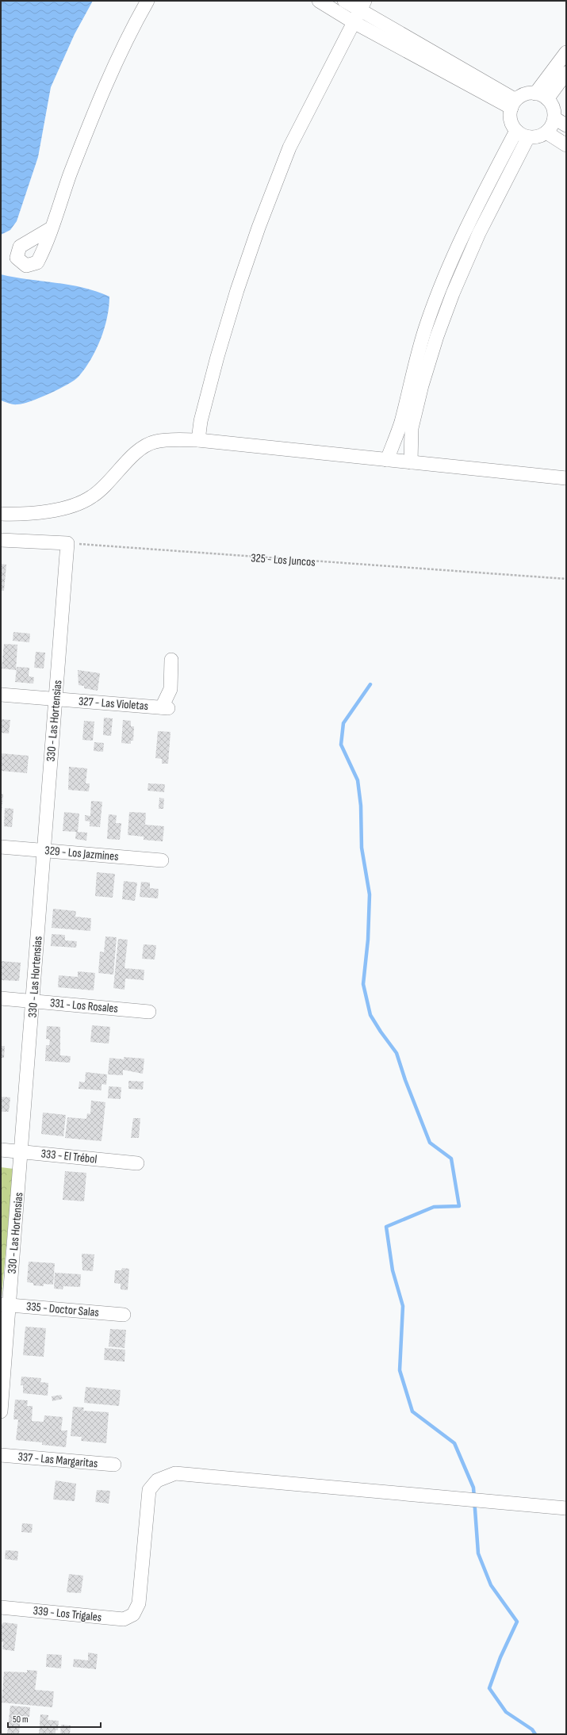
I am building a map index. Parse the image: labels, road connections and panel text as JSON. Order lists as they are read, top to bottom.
{
  "streets": {
    "street": [
      "327 - Las Violetas",
      "330 - Las Hortensias",
      "329 - Los Jazmines",
      "331 - Los Rosales",
      "333 - El Trébol",
      "335 - Doctor Salas",
      "337 - Las Margaritas",
      "339 - Los Trigales"
    ],
    "path": ["325 - Los Juncos"]
  },
  "crossings": [
    ["325 - Los Juncos", "330 - Las Hortensias"],
    ["327 - Las Violetas", "330 - Las Hortensias"],
    ["330 - Las Hortensias", "329 - Los Jazmines"],
    ["330 - Las Hortensias", "331 - Los Rosales"],
    ["330 - Las Hortensias", "333 - El Trébol"],
    ["330 - Las Hortensias", "335 - Doctor Salas"]
  ],
  "scale_bar": "50 m"
}
